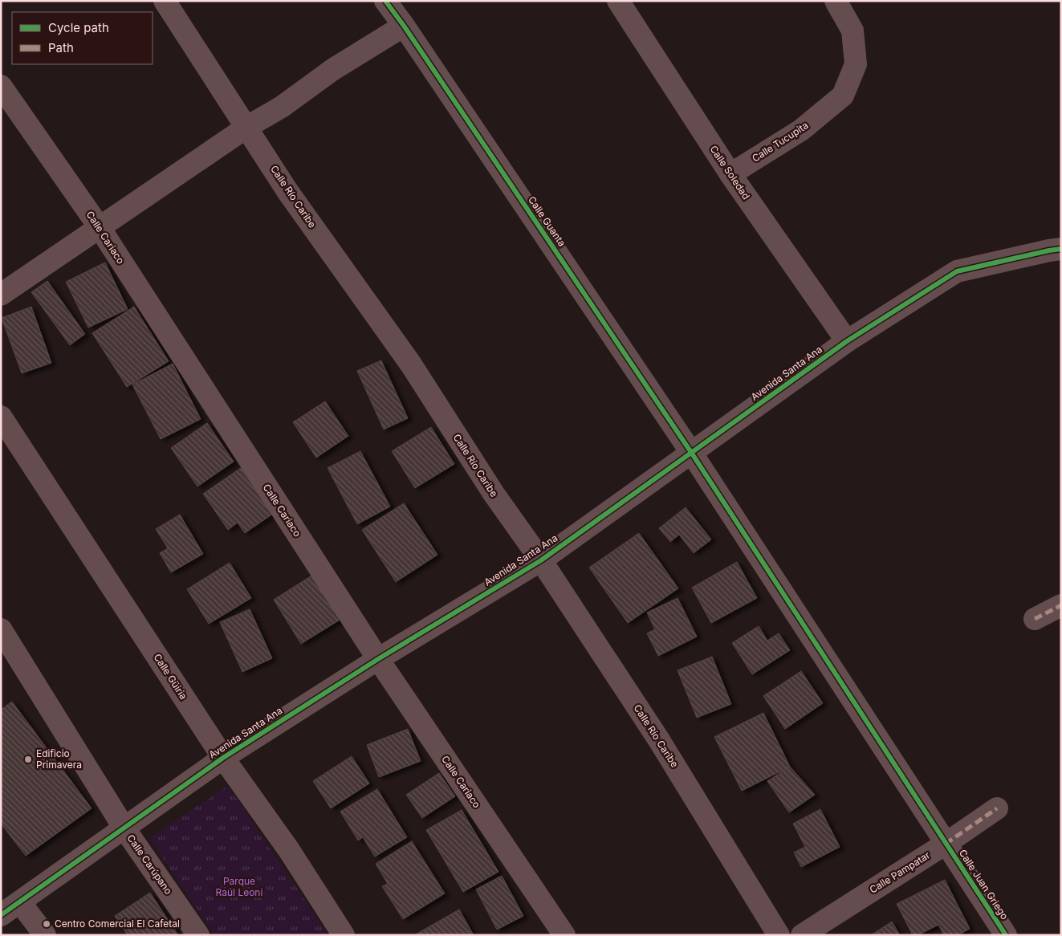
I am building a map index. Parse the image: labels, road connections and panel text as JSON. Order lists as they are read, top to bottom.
{
  "streets": {
    "street": [
      "Calle Tucupita",
      "Calle Soledad",
      "Calle Río Caribe",
      "Calle Guanta",
      "Calle Cariaco",
      "Avenida Santa Ana",
      "Calle Güiria",
      "Calle Carúpano",
      "Calle Pampatar",
      "Calle Juan Griego"
    ]
  },
  "crossings": [
    ["Calle Tucupita", "Calle Soledad"],
    ["Calle Soledad", "Avenida Santa Ana"],
    ["Calle Río Caribe", "Avenida Santa Ana"],
    ["Calle Guanta", "Avenida Santa Ana"],
    ["Calle Guanta", "Calle Pampatar"],
    ["Calle Guanta", "Calle Juan Griego"],
    ["Calle Cariaco", "Avenida Santa Ana"],
    ["Avenida Santa Ana", "Calle Güiria"],
    ["Avenida Santa Ana", "Calle Carúpano"],
    ["Calle Pampatar", "Calle Juan Griego"]
  ],
  "parks": ["Parque Raúl Leoni"],
  "places": ["Edificio Primavera", "Centro Comercial El Cafetal"],
  "legend": ["Cycle path", "Path"]
}
